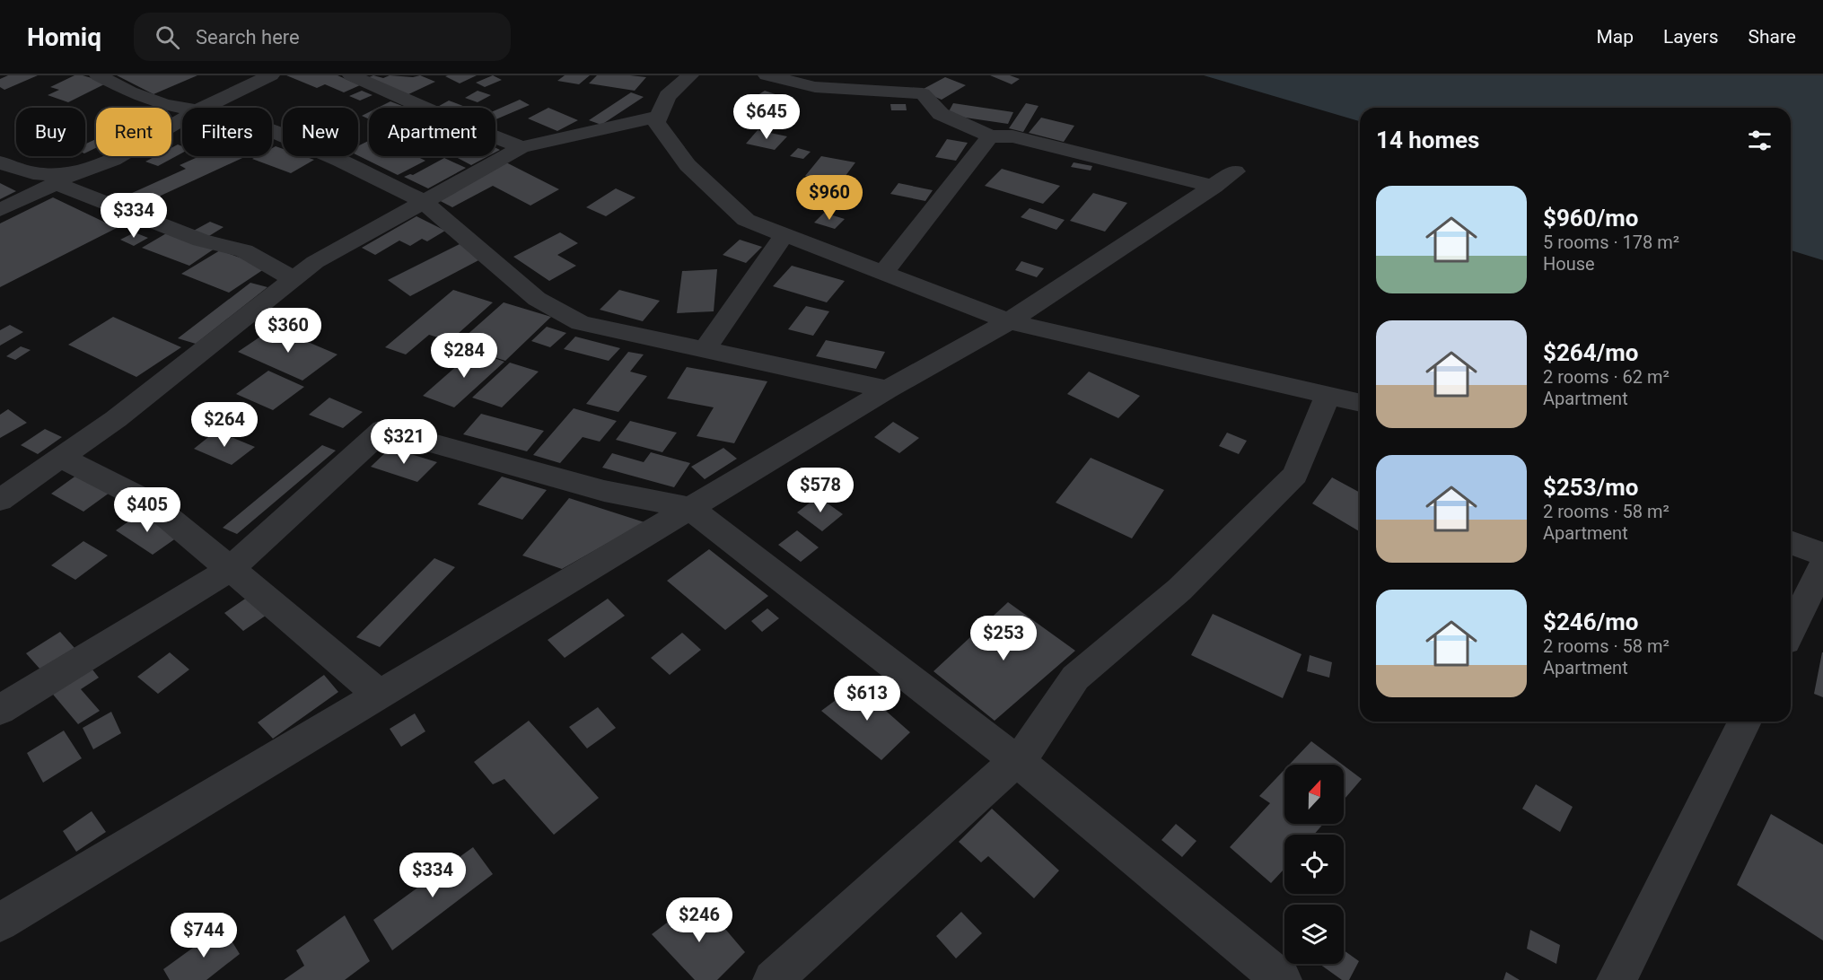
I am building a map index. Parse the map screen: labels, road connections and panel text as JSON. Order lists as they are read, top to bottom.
{
  "north": "top",
  "page": {
    "header": "Homiq",
    "search": "Search here",
    "nav": ["Map", "Layers", "Share"],
    "price": [
      "$645",
      "$960",
      "$334",
      "$360",
      "$284",
      "$264",
      "$321",
      "$578",
      "$405",
      "$253",
      "$613",
      "$334",
      "$246",
      "$744"
    ],
    "chip": [
      "Buy",
      "Rent",
      "Filters",
      "New",
      "Apartment"
    ],
    "heading": "14 homes",
    "list": [
      {
        "name": "$960/mo",
        "note": "5 rooms · 178 m² · House"
      },
      {
        "name": "$264/mo",
        "note": "2 rooms · 62 m² · Apartment"
      },
      {
        "name": "$253/mo",
        "note": "2 rooms · 58 m² · Apartment"
      },
      {
        "name": "$246/mo",
        "note": "2 rooms · 58 m² · Apartment"
      }
    ]
  }
}
